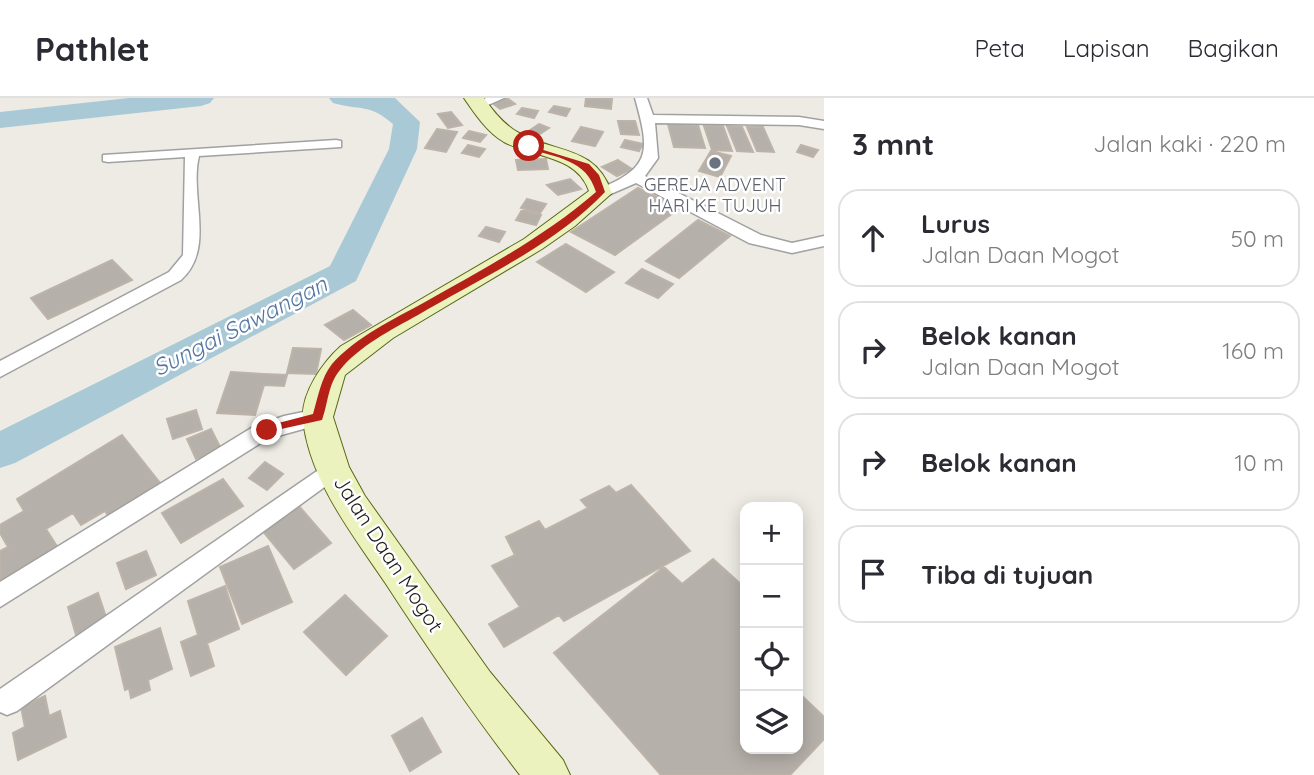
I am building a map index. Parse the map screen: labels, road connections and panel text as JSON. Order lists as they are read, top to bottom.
{
  "streets": {
    "main road": ["Jalan Daan Mogot"]
  },
  "water": ["Sungai Sawangan"],
  "places": ["GEREJA ADVENT HARI KE TUJUH"],
  "page": {
    "header": "Pathlet",
    "nav": ["Peta", "Lapisan", "Bagikan"],
    "heading": ["3 mnt", "Jalan kaki · 220 m"],
    "list": [
      ["Lurus", "Jalan Daan Mogot", "50 m"],
      ["Belok kanan", "Jalan Daan Mogot", "160 m"],
      ["Belok kanan", "10 m"],
      "Tiba di tujuan"
    ],
    "map_buttons": ["+", "−"]
  }
}
